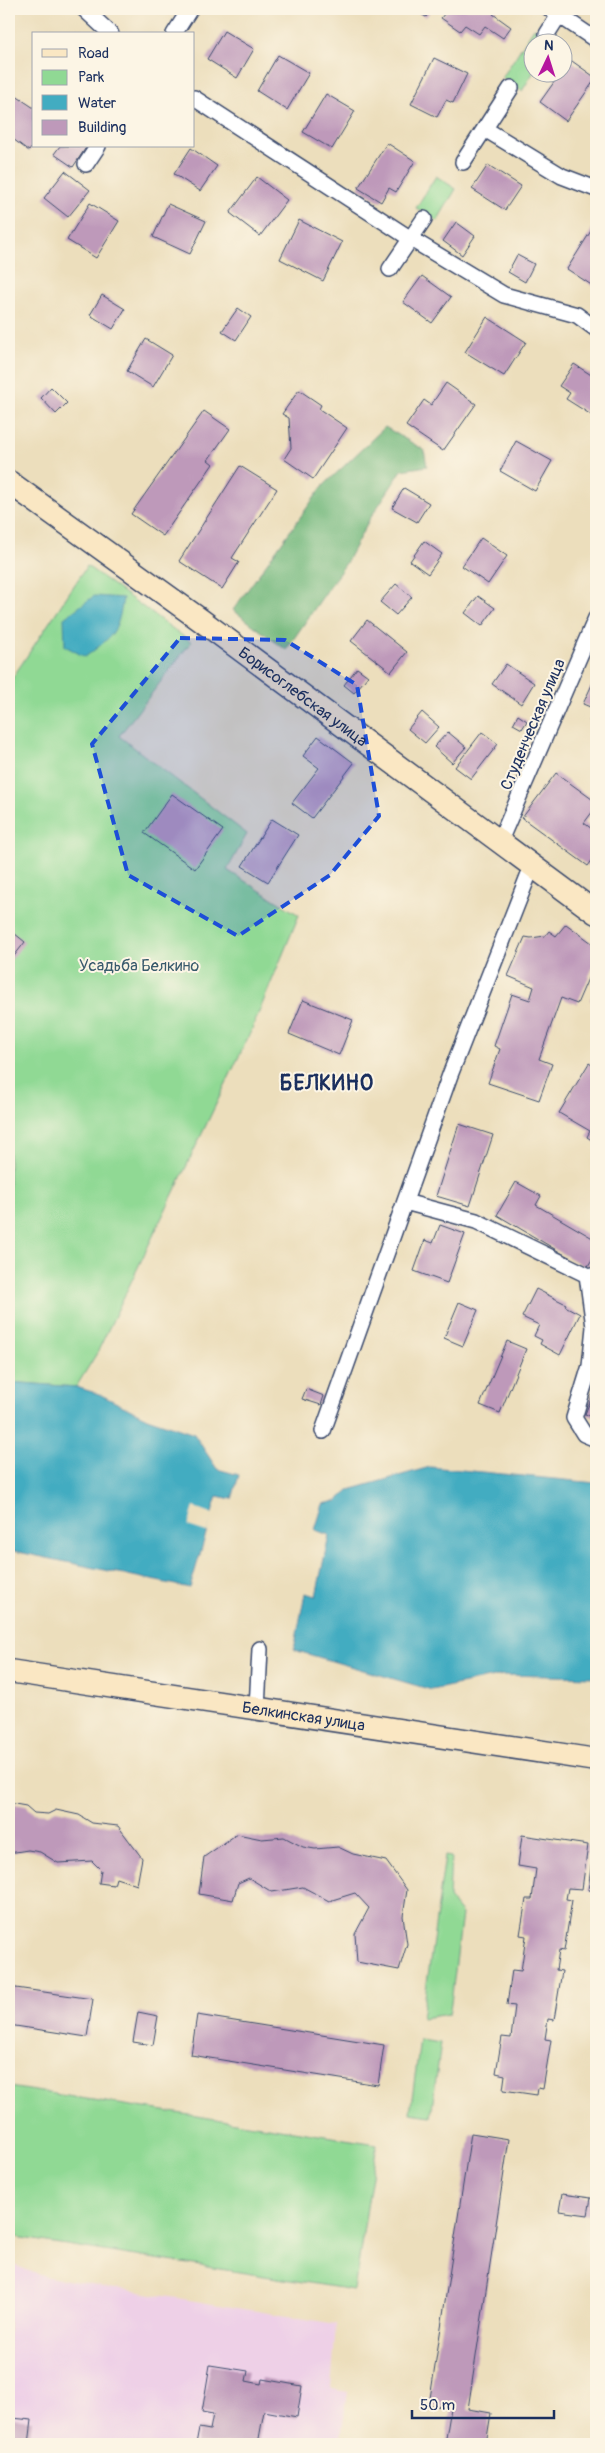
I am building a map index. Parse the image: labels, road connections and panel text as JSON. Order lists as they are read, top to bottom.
{
  "streets": {
    "street": ["Борисоглебская улица", "Студенческая улица", "Белкинская улица"]
  },
  "crossings": [
    ["Борисоглебская улица", "Студенческая улица"]
  ],
  "districts": ["БЕЛКИНО"],
  "parks": ["Усадьба Белкино"],
  "legend": [
    "Road",
    "Park",
    "Water",
    "Building"
  ],
  "scale_bar": "50 m",
  "north": "top"
}
